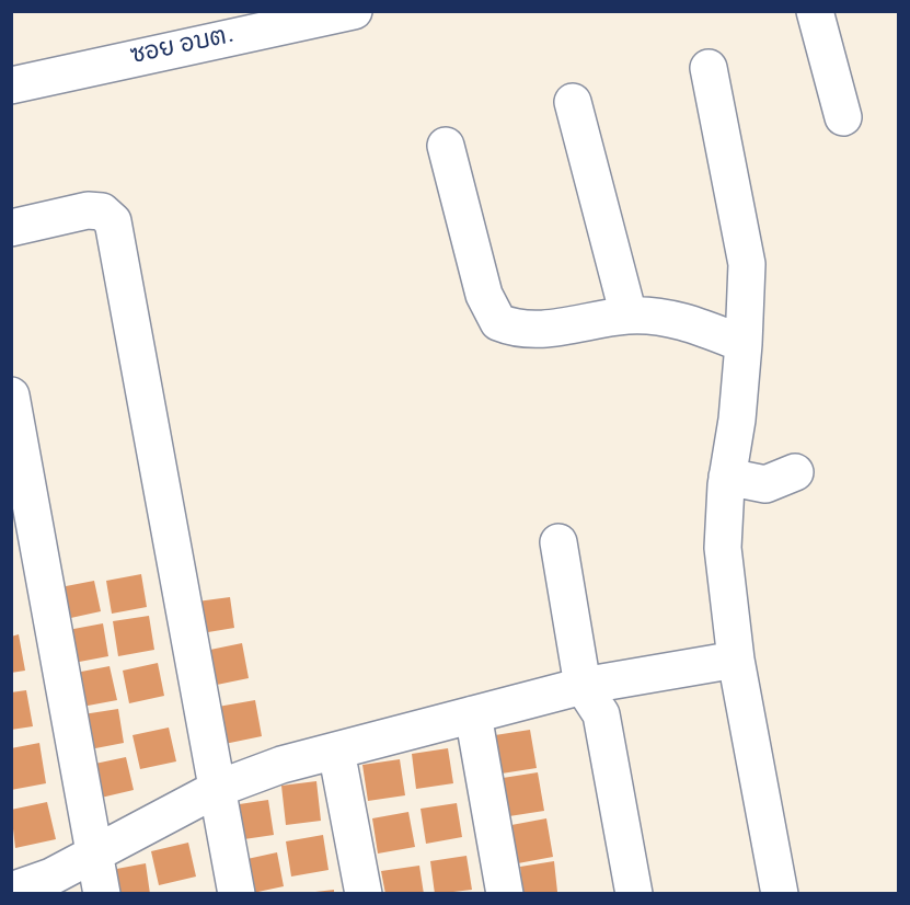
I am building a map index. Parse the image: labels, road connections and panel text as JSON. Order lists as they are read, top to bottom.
{
  "streets": {
    "street": ["ซอย อบต."]
  }
}
